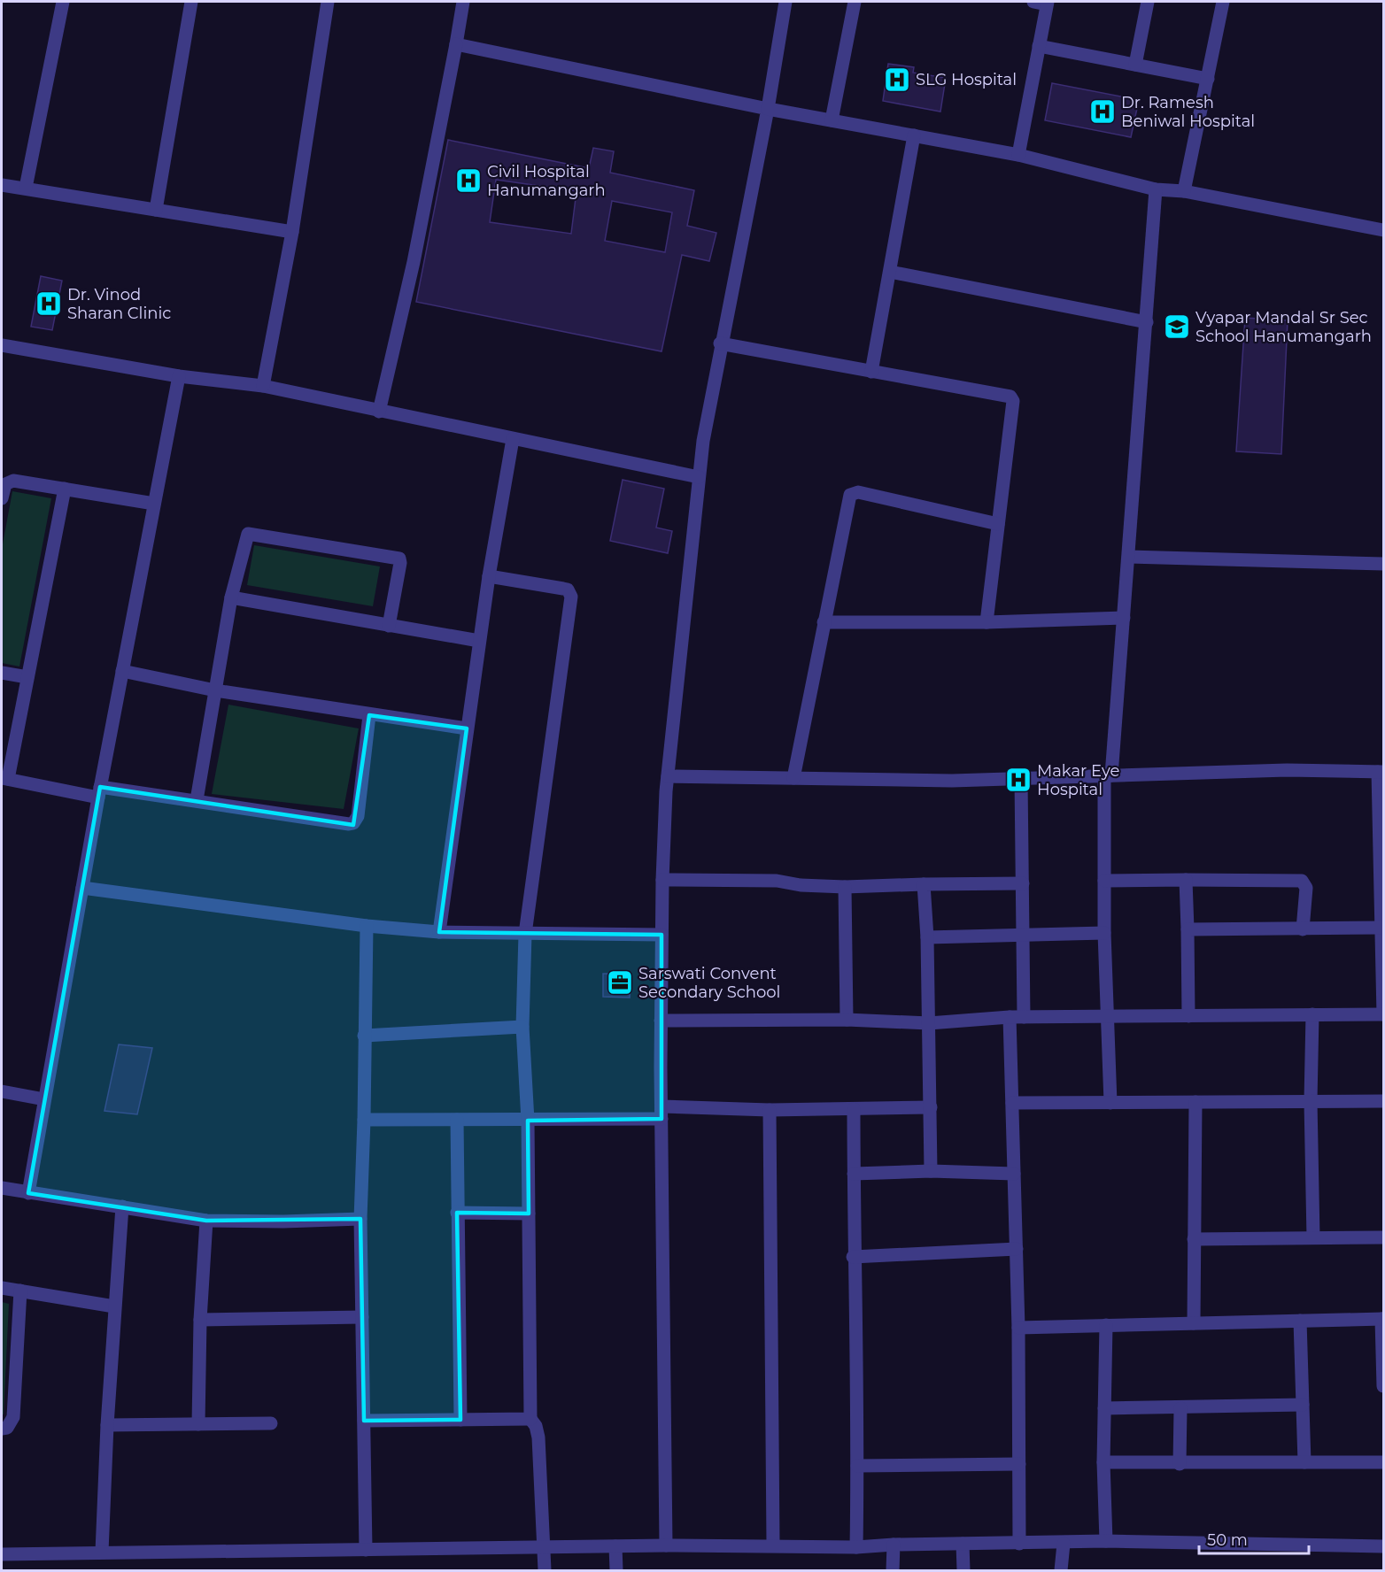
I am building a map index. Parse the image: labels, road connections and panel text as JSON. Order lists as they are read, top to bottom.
{
  "places": {
    "hospital": [
      "SLG Hospital",
      "Dr. Ramesh Beniwal Hospital",
      "Civil Hospital Hanumangarh",
      "Dr. Vinod Sharan Clinic",
      "Makar Eye Hospital"
    ],
    "school or university": ["Vyapar Mandal Sr Sec School Hanumangarh"],
    "office": ["Sarswati Convent Secondary School"]
  },
  "scale_bar": "50 m"
}
